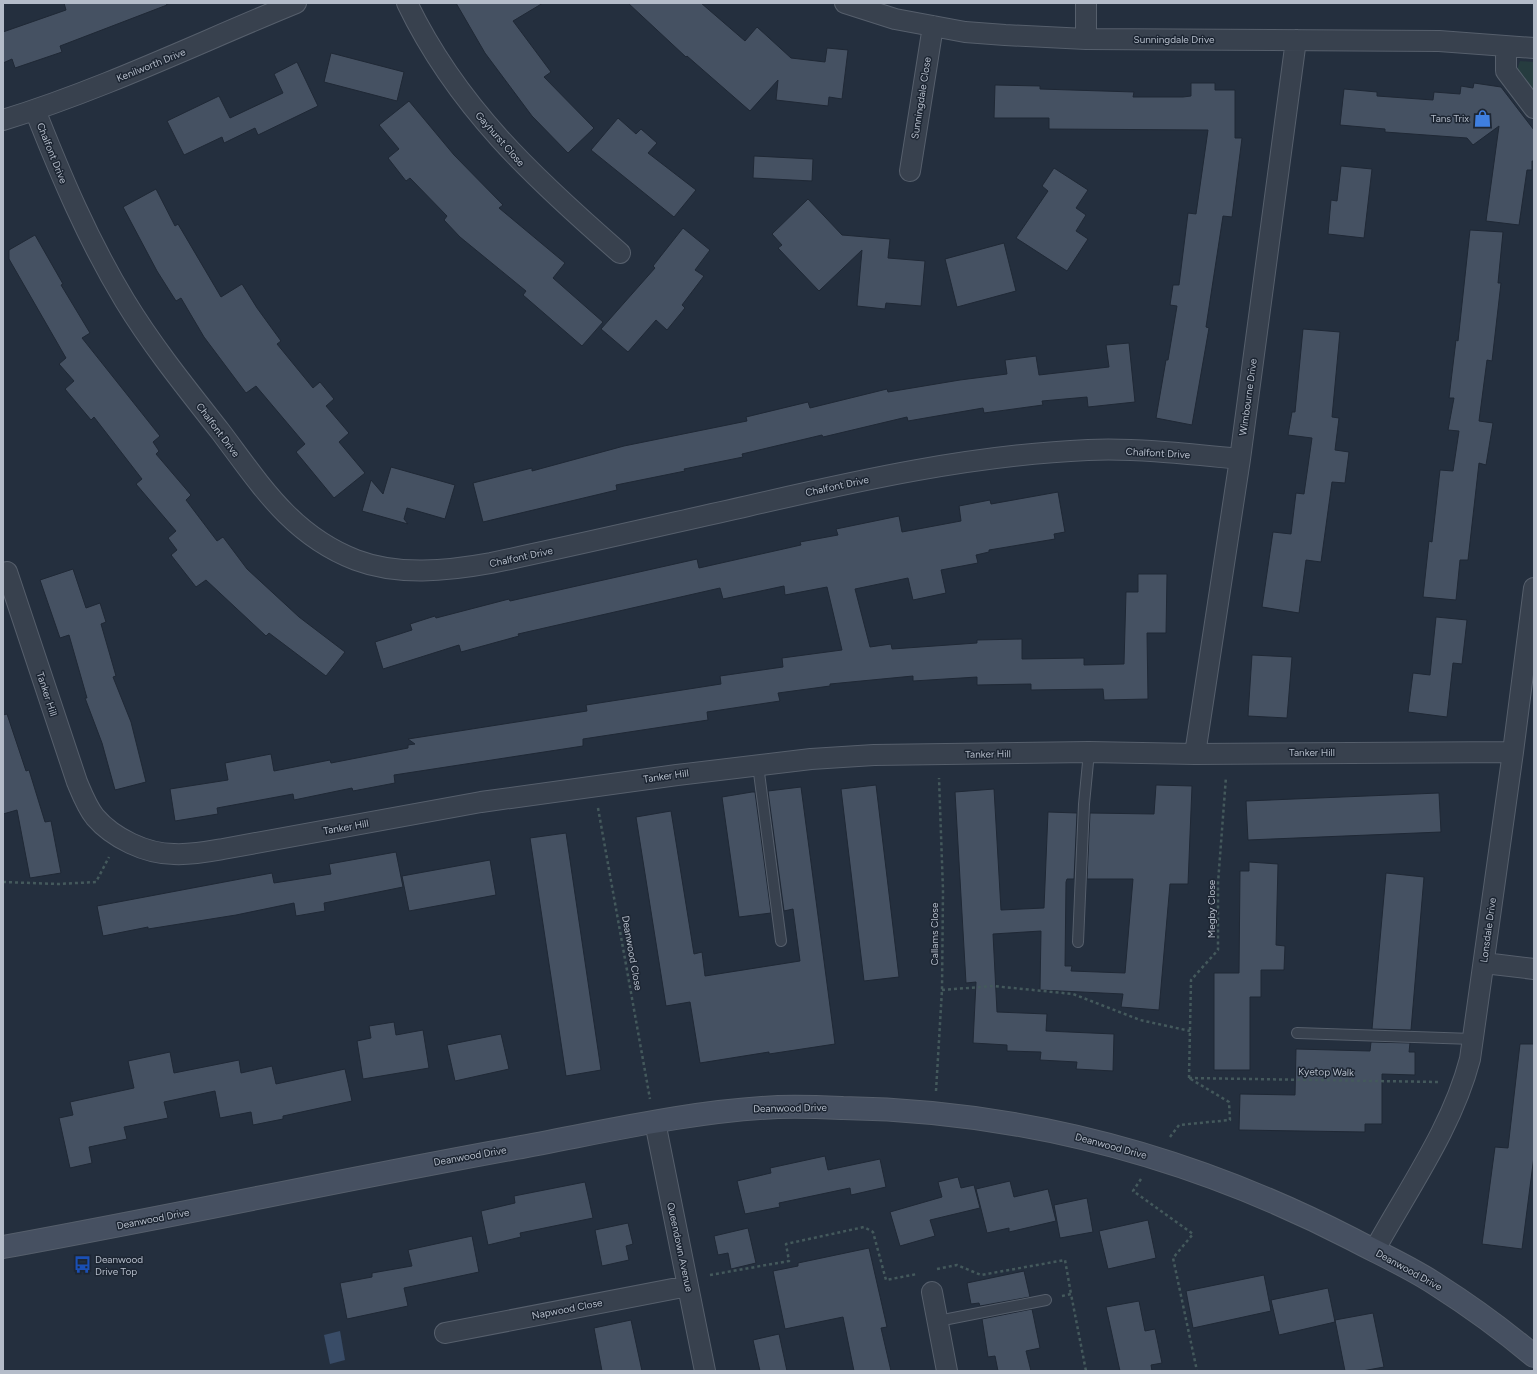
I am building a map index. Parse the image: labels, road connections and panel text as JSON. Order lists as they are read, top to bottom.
{
  "streets": {
    "street": [
      "Sunningdale Drive",
      "Kenilworth Drive",
      "Sunningdale Close",
      "Gayhurst Close",
      "Chalfont Drive",
      "Wimbourne Drive",
      "Tanker Hill",
      "Lonsdale Drive",
      "Deanwood Drive",
      "Queendown Avenue",
      "Napwood Close"
    ],
    "path": [
      "Megby Close",
      "Callams Close",
      "Deanwood Close",
      "Kyetop Walk"
    ]
  },
  "crossings": [
    ["Sunningdale Drive", "Sunningdale Close"],
    ["Sunningdale Drive", "Wimbourne Drive"],
    ["Kenilworth Drive", "Chalfont Drive"],
    ["Chalfont Drive", "Wimbourne Drive"],
    ["Wimbourne Drive", "Tanker Hill"],
    ["Tanker Hill", "Megby Close"],
    ["Tanker Hill", "Lonsdale Drive"],
    ["Tanker Hill", "Callams Close"],
    ["Tanker Hill", "Deanwood Close"],
    ["Megby Close", "Kyetop Walk"],
    ["Lonsdale Drive", "Kyetop Walk"],
    ["Lonsdale Drive", "Deanwood Drive"],
    ["Callams Close", "Deanwood Drive"],
    ["Deanwood Close", "Deanwood Drive"],
    ["Deanwood Close", "Queendown Avenue"],
    ["Deanwood Drive", "Queendown Avenue"],
    ["Queendown Avenue", "Napwood Close"]
  ],
  "places": {
    "shop": ["Tans Trix"],
    "bus stop": ["Deanwood Drive Top"]
  }
}
